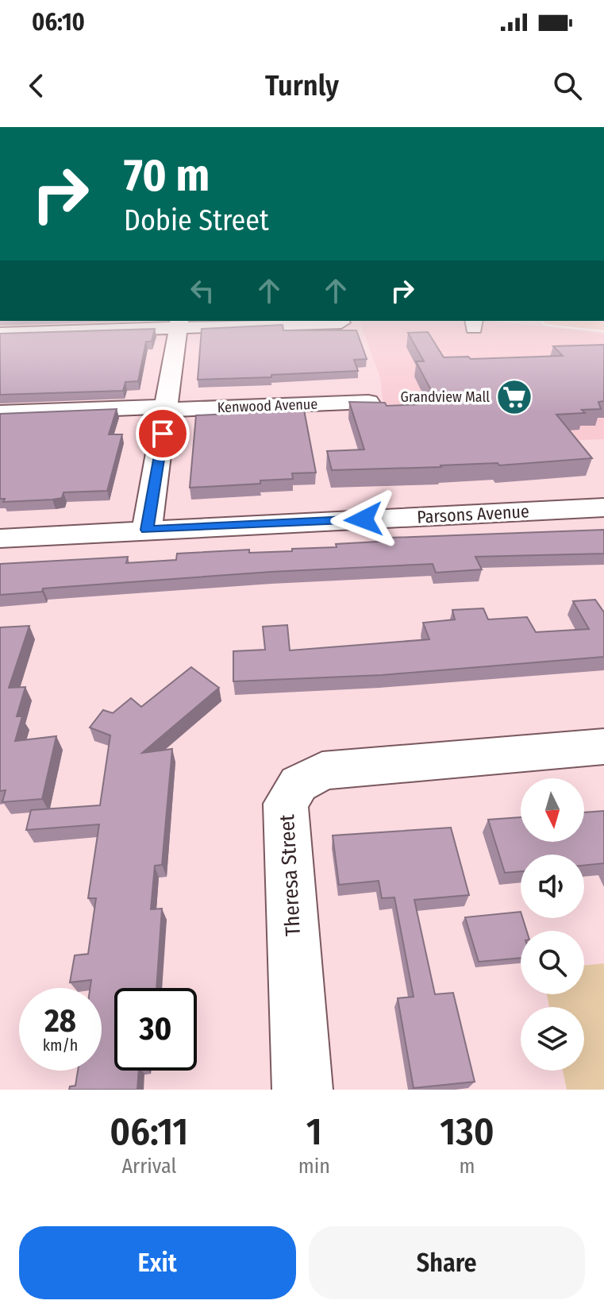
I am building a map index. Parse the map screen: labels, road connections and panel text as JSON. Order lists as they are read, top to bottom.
{
  "streets": {
    "street": ["Kenwood Avenue", "Parsons Avenue", "Theresa Street"]
  },
  "places": {
    "supermarket": ["Grandview Mall"]
  },
  "north": "bottom",
  "page": {
    "status": "06:10",
    "header": "Turnly",
    "turn": ["70 m", "Dobie Street"],
    "speed": "28 km/h",
    "limit": "30",
    "eta": [
      "06:11",
      "Arrival",
      "1",
      "min",
      "130",
      "m"
    ],
    "buttons": ["Exit", "Share"]
  }
}
